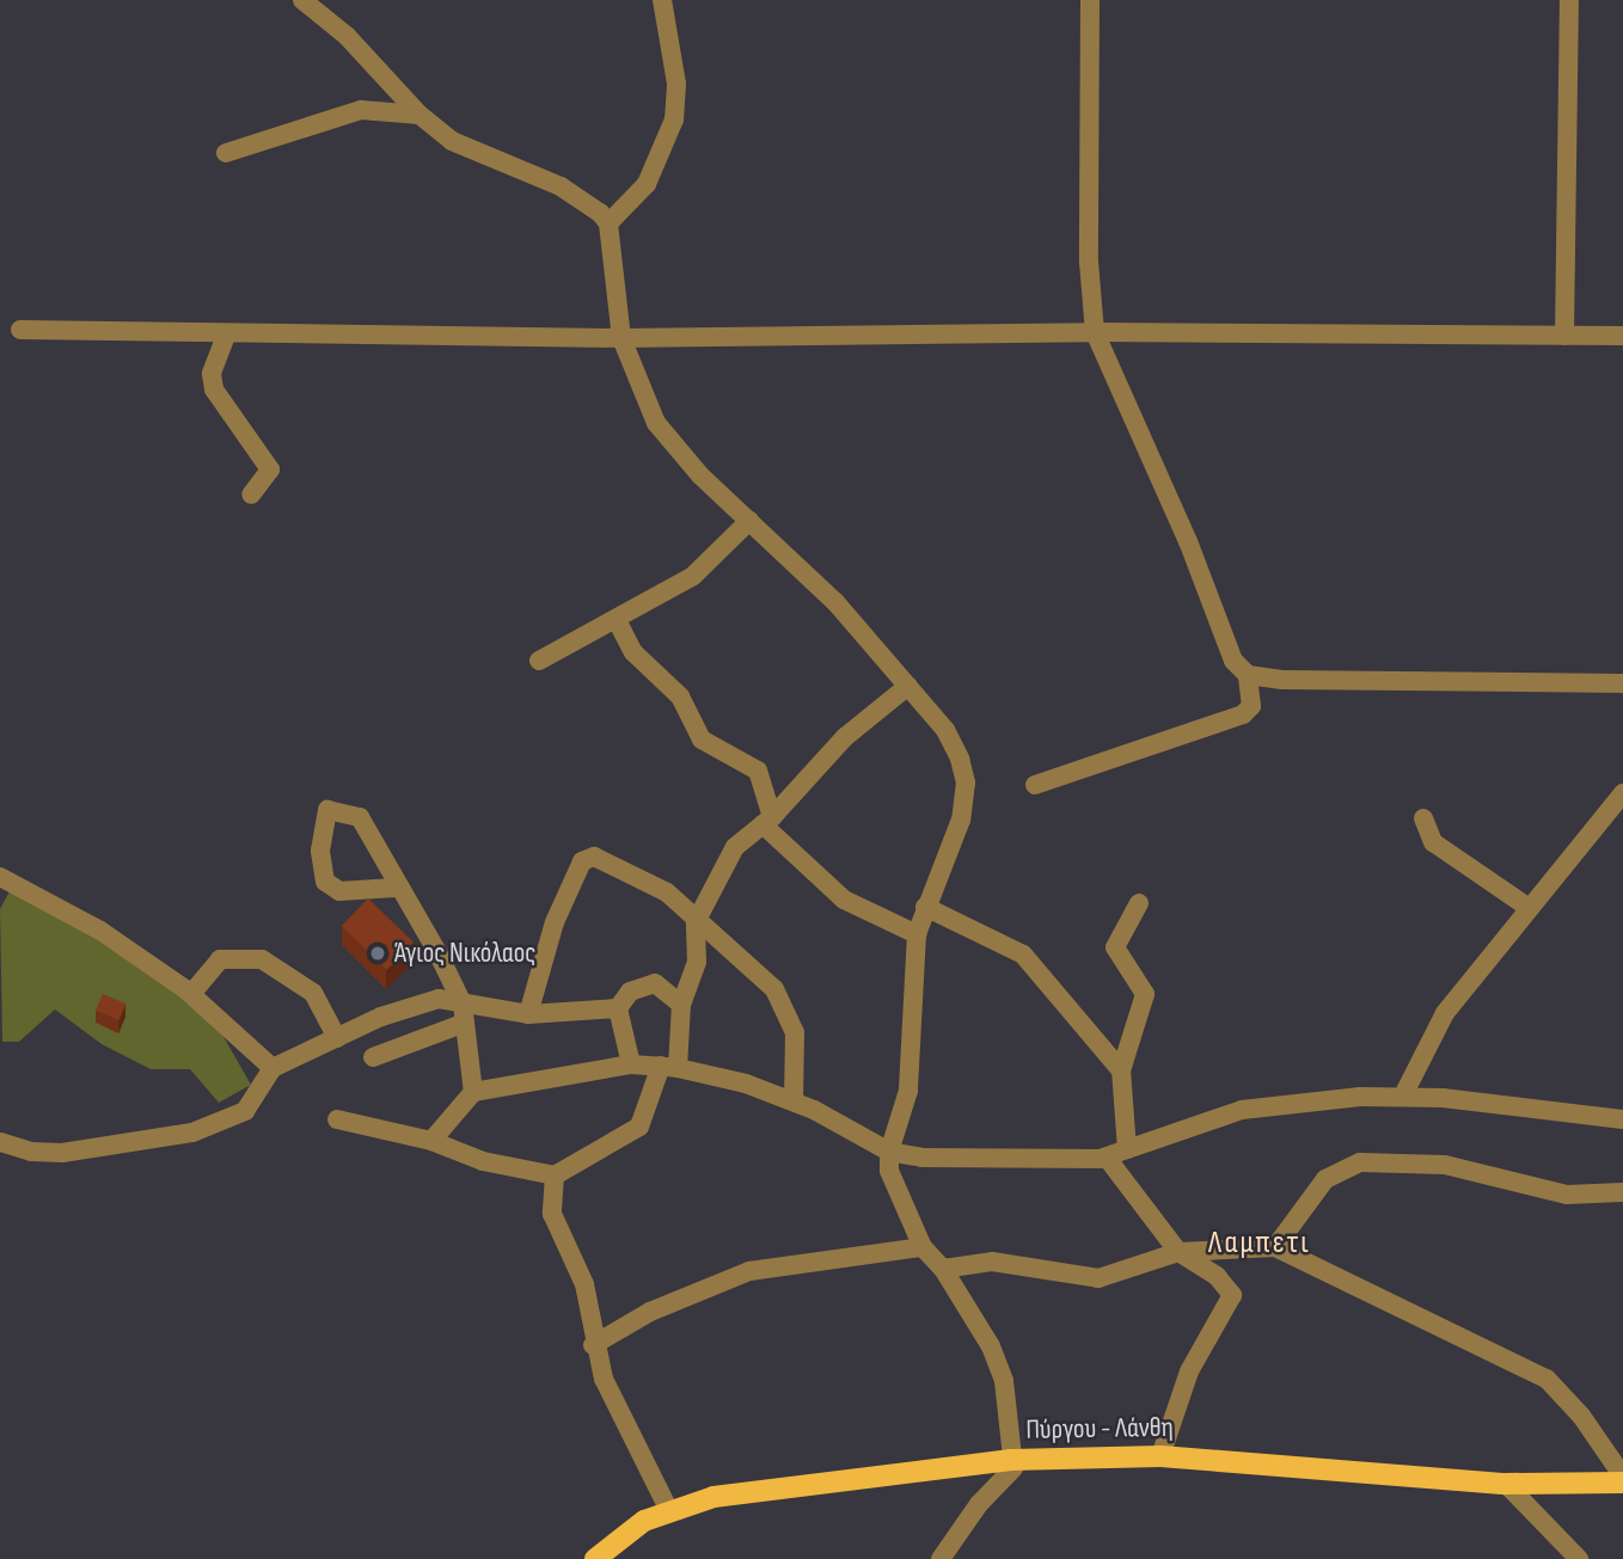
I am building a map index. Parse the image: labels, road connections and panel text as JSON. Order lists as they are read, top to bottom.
{
  "streets": {
    "main road": ["Πύργου - Λάνθη"]
  },
  "districts": ["Λαμπετι"],
  "places": ["Άγιος Νικόλαος"]
}
